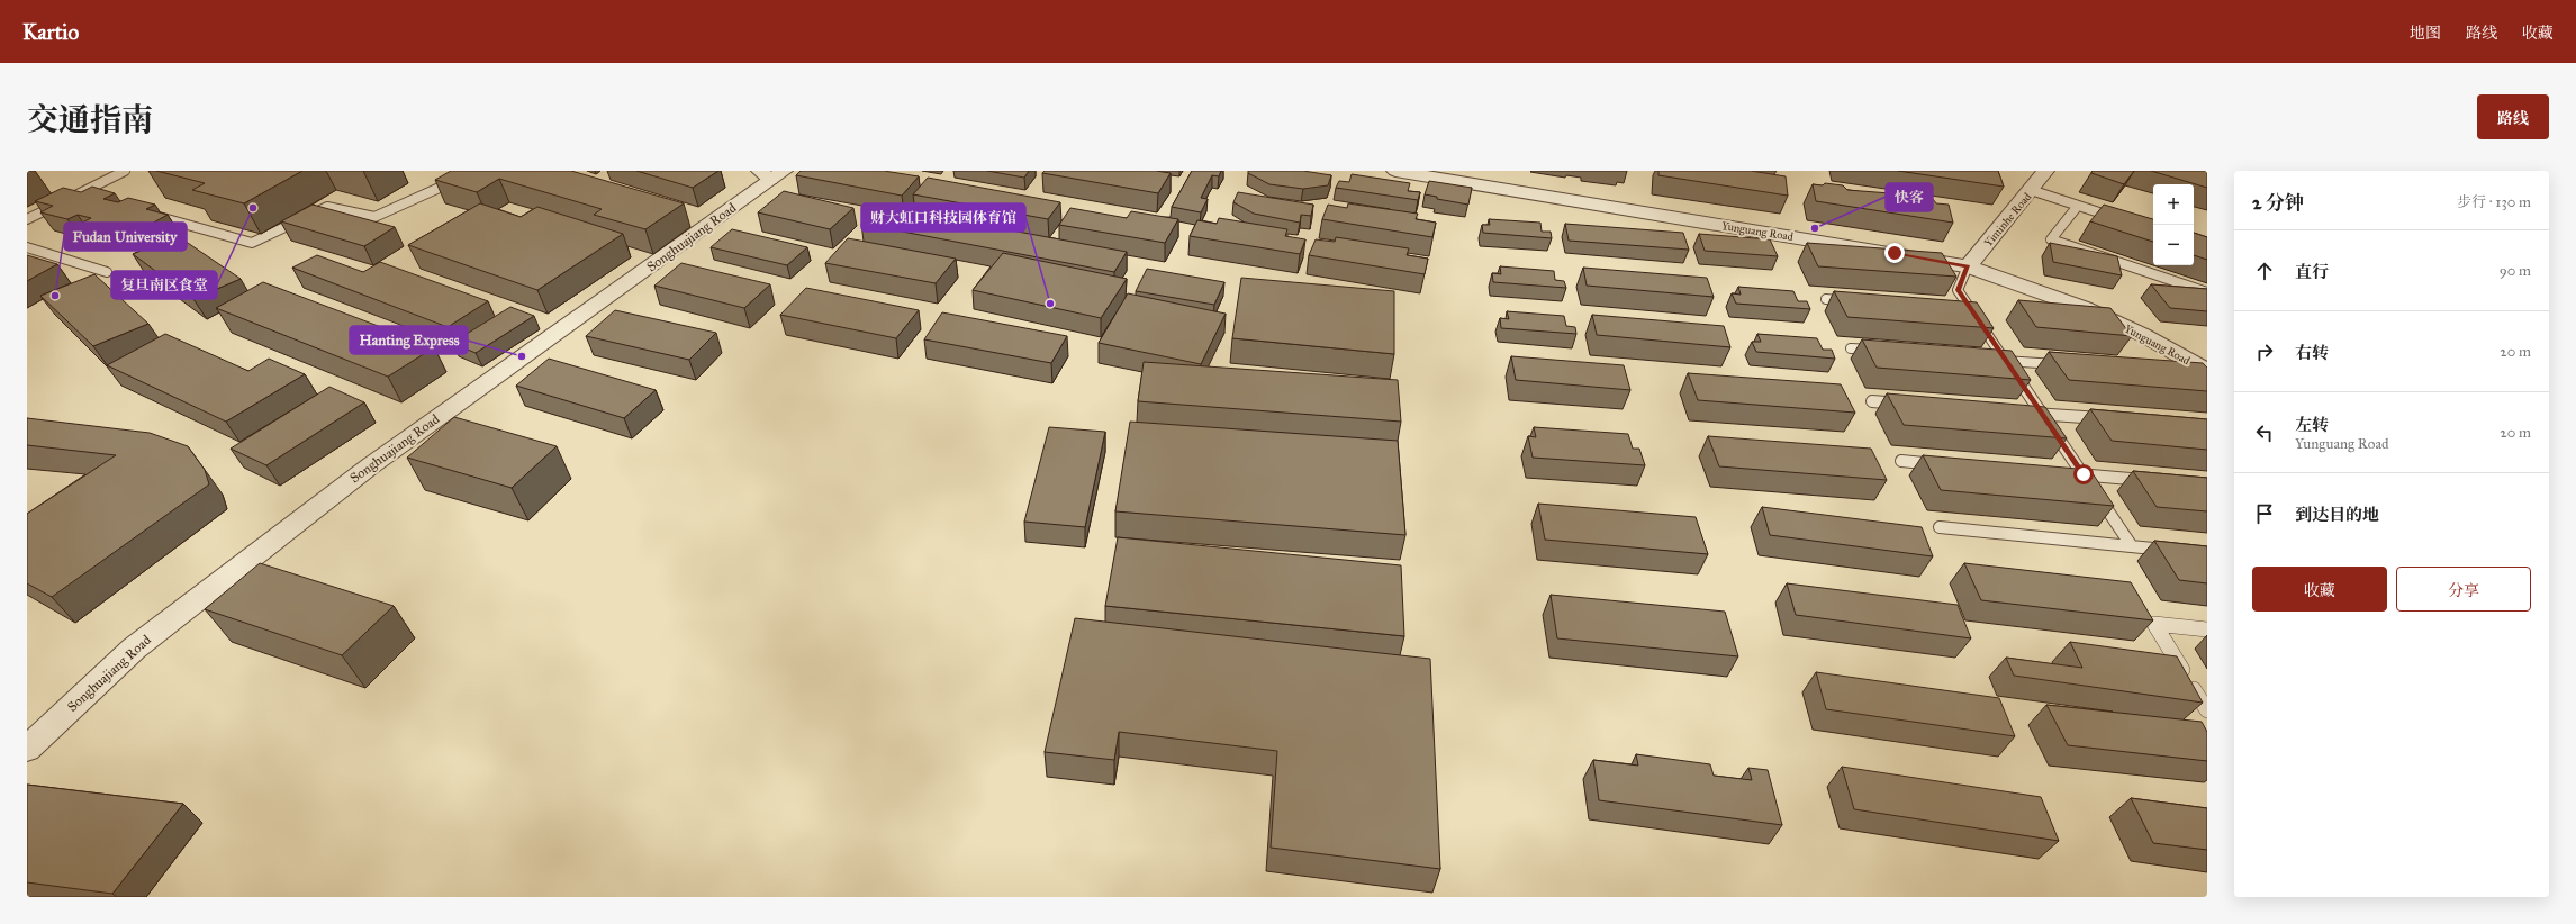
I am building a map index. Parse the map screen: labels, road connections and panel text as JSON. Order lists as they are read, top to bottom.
{
  "streets": {
    "street": ["Yiminhe Road", "Yunguang Road", "Songhuajiang Road"]
  },
  "crossings": [
    ["Yiminhe Road", "Yunguang Road"]
  ],
  "places": [
    "复旦南区食堂",
    "快客",
    "Fudan University",
    "财大虹口科技园体育馆",
    "Hanting Express"
  ],
  "page": {
    "header": "Kartio",
    "nav": ["地图", "路线", "收藏"],
    "title": "交通指南",
    "buttons": [
      "路线",
      ["收藏", "分享"]
    ],
    "heading": ["2 分钟", "步行 · 130 m"],
    "map_buttons": ["+", "−"],
    "list": [
      ["直行", "90 m"],
      ["右转", "20 m"],
      ["左转", "Yunguang Road", "20 m"],
      "到达目的地"
    ]
  }
}
